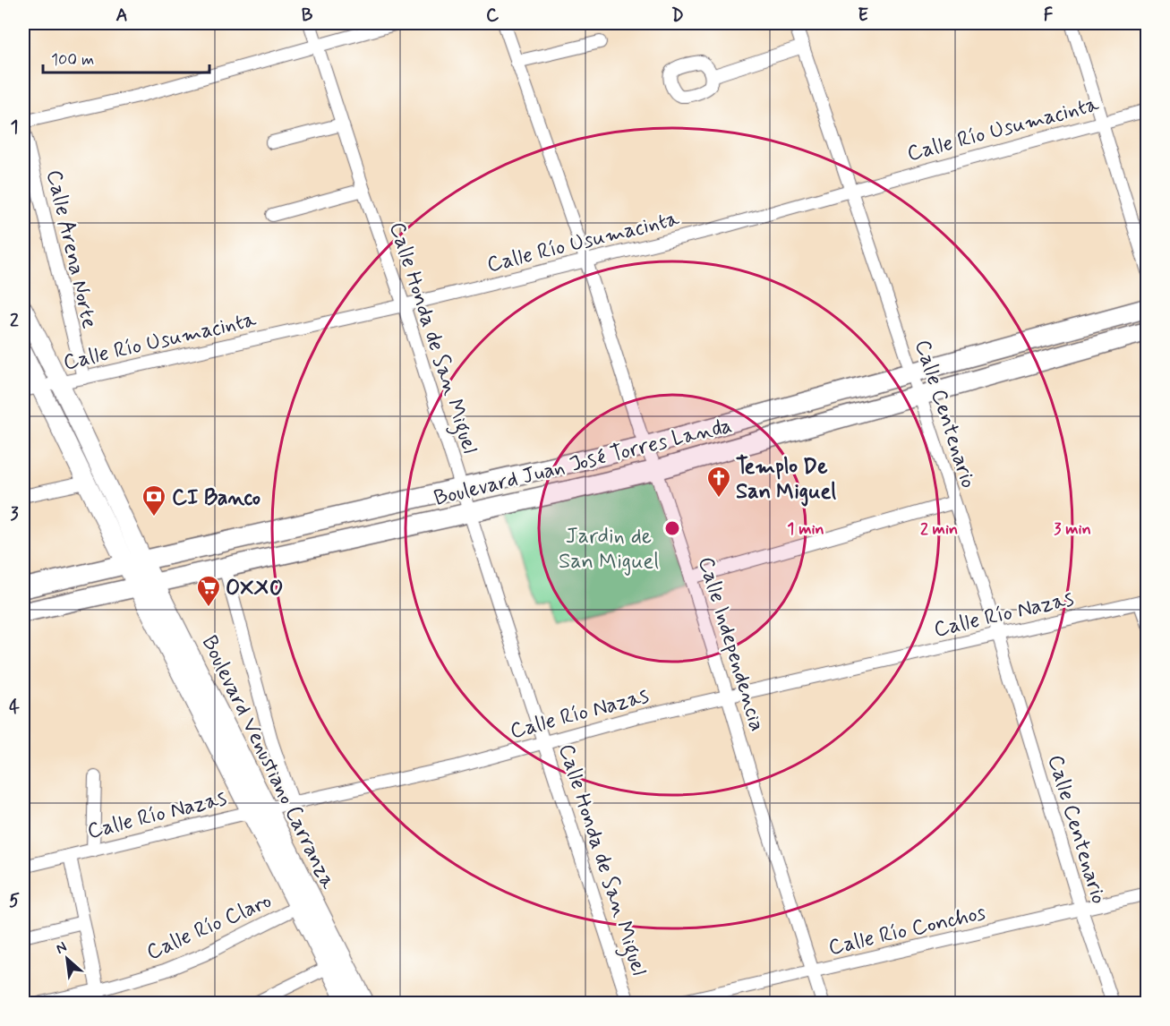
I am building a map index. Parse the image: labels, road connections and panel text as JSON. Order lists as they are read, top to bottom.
{
  "streets": {
    "main road": ["Boulevard Juan José Torres Landa", "Boulevard Venustiano Carranza"],
    "street": [
      "Calle Río Usumacinta",
      "Calle Arena Norte",
      "Calle Honda de San Miguel",
      "Calle Centenario",
      "Calle Río Nazas",
      "Calle Independencia",
      "Calle Río Claro",
      "Calle Río Conchos"
    ]
  },
  "crossings": [
    ["Calle Río Usumacinta", "Calle Arena Norte"],
    ["Calle Río Usumacinta", "Calle Honda de San Miguel"],
    ["Calle Río Usumacinta", "Calle Centenario"],
    ["Calle Río Usumacinta", "Calle Independencia"],
    ["Calle Río Usumacinta", "Boulevard Venustiano Carranza"],
    ["Calle Honda de San Miguel", "Boulevard Juan José Torres Landa"],
    ["Calle Honda de San Miguel", "Calle Río Nazas"],
    ["Calle Centenario", "Boulevard Juan José Torres Landa"],
    ["Calle Centenario", "Calle Río Nazas"],
    ["Calle Centenario", "Calle Río Conchos"],
    ["Boulevard Juan José Torres Landa", "Calle Independencia"],
    ["Boulevard Juan José Torres Landa", "Boulevard Venustiano Carranza"],
    ["Calle Río Nazas", "Calle Independencia"],
    ["Calle Río Nazas", "Boulevard Venustiano Carranza"],
    ["Calle Independencia", "Calle Río Conchos"],
    ["Boulevard Venustiano Carranza", "Calle Río Claro"]
  ],
  "parks": ["Jardin de San Miguel"],
  "places": {
    "church": ["Templo De San Miguel"],
    "bank": ["CI Banco"],
    "supermarket": ["OXXO"]
  },
  "scale_bar": "100 m",
  "north": "top left",
  "grid": {
    "columns": [
      "A",
      "B",
      "C",
      "D",
      "E",
      "F"
    ],
    "rows": [
      "1",
      "2",
      "3",
      "4",
      "5"
    ]
  },
  "rings": ["1 min", "2 min", "3 min"]
}
